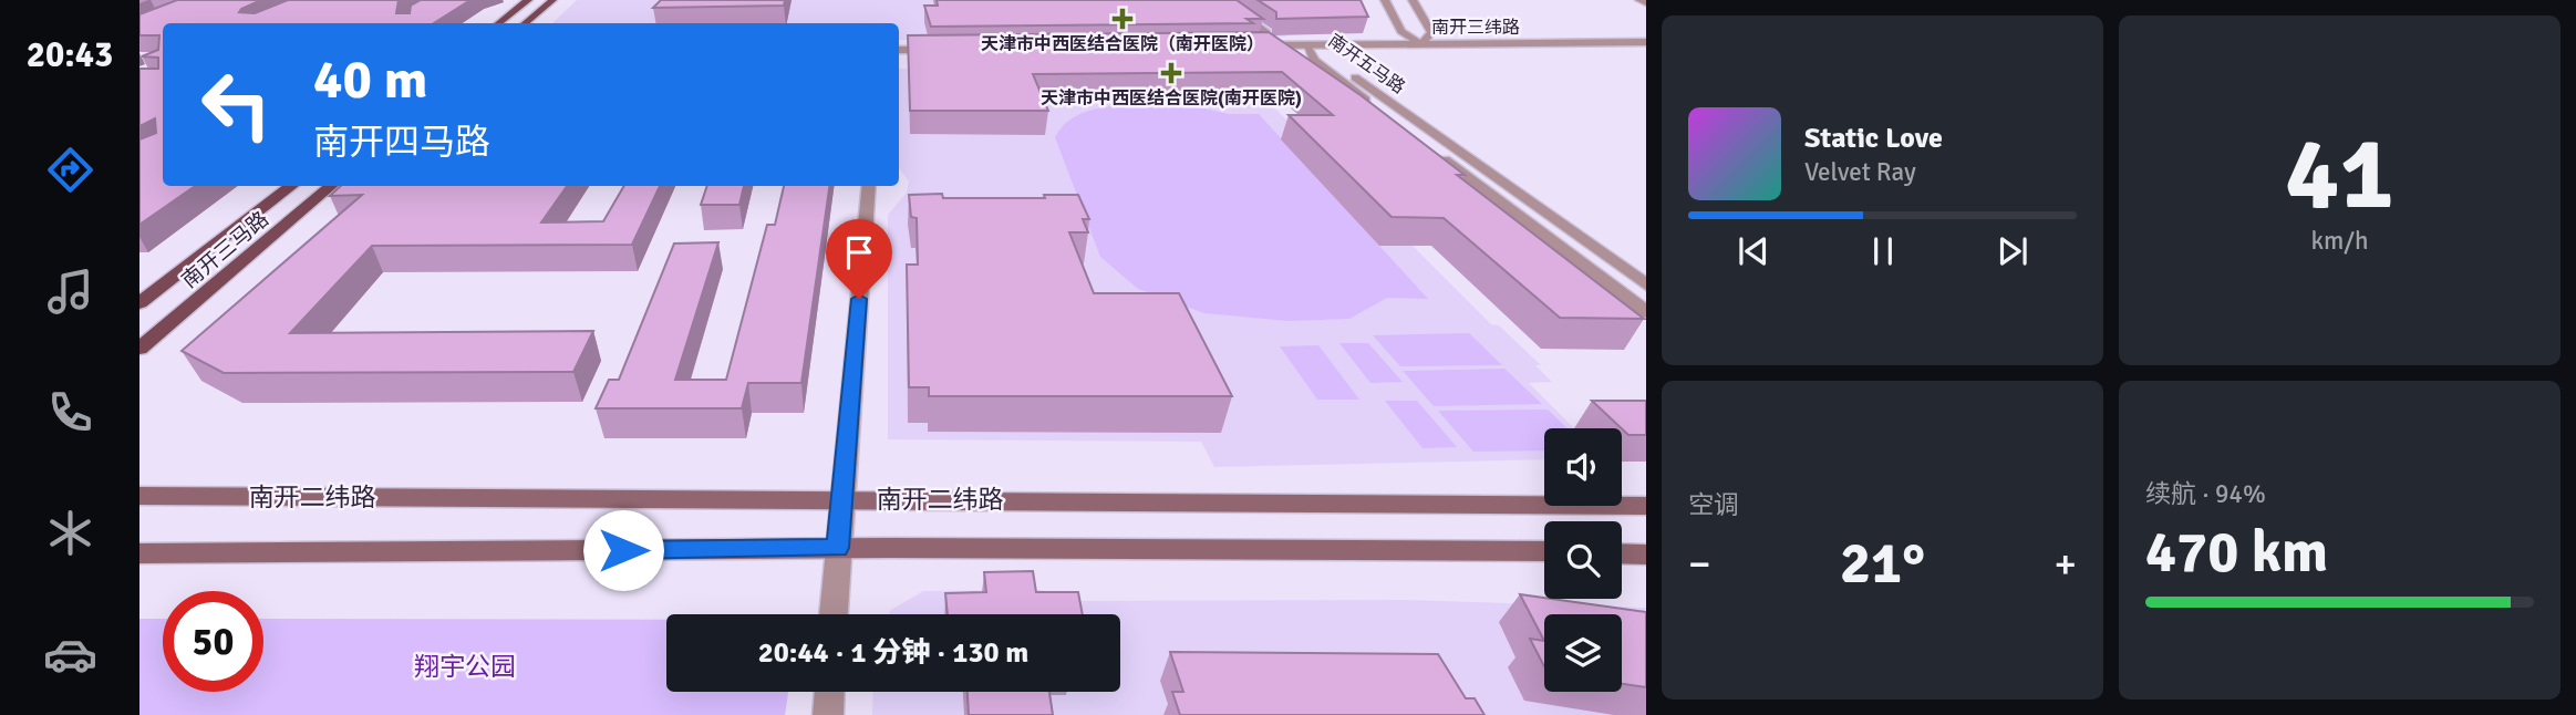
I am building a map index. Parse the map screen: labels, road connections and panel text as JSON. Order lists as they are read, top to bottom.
{
  "streets": {
    "main road": ["南开三马路", "南开二纬路"],
    "street": ["南开三纬路", "南开五马路"]
  },
  "crossings": [
    ["南开三纬路", "南开五马路"]
  ],
  "parks": ["翔宇公园"],
  "places": {
    "health": ["天津市中西医结合医院（南开医院）", "天津市中西医结合医院(南开医院)"]
  },
  "page": {
    "tabs": "20:43",
    "tile": [
      ["41", "km/h"],
      "空调",
      ["续航 · 94%", "470 km"]
    ],
    "turn": ["40 m", "南开四马路"],
    "song": ["Static Love", "Velvet Ray"],
    "heat": ["−", "21°", "+"],
    "limit": "50",
    "trip": "20:44 · 1 分钟 · 130 m"
  }
}
